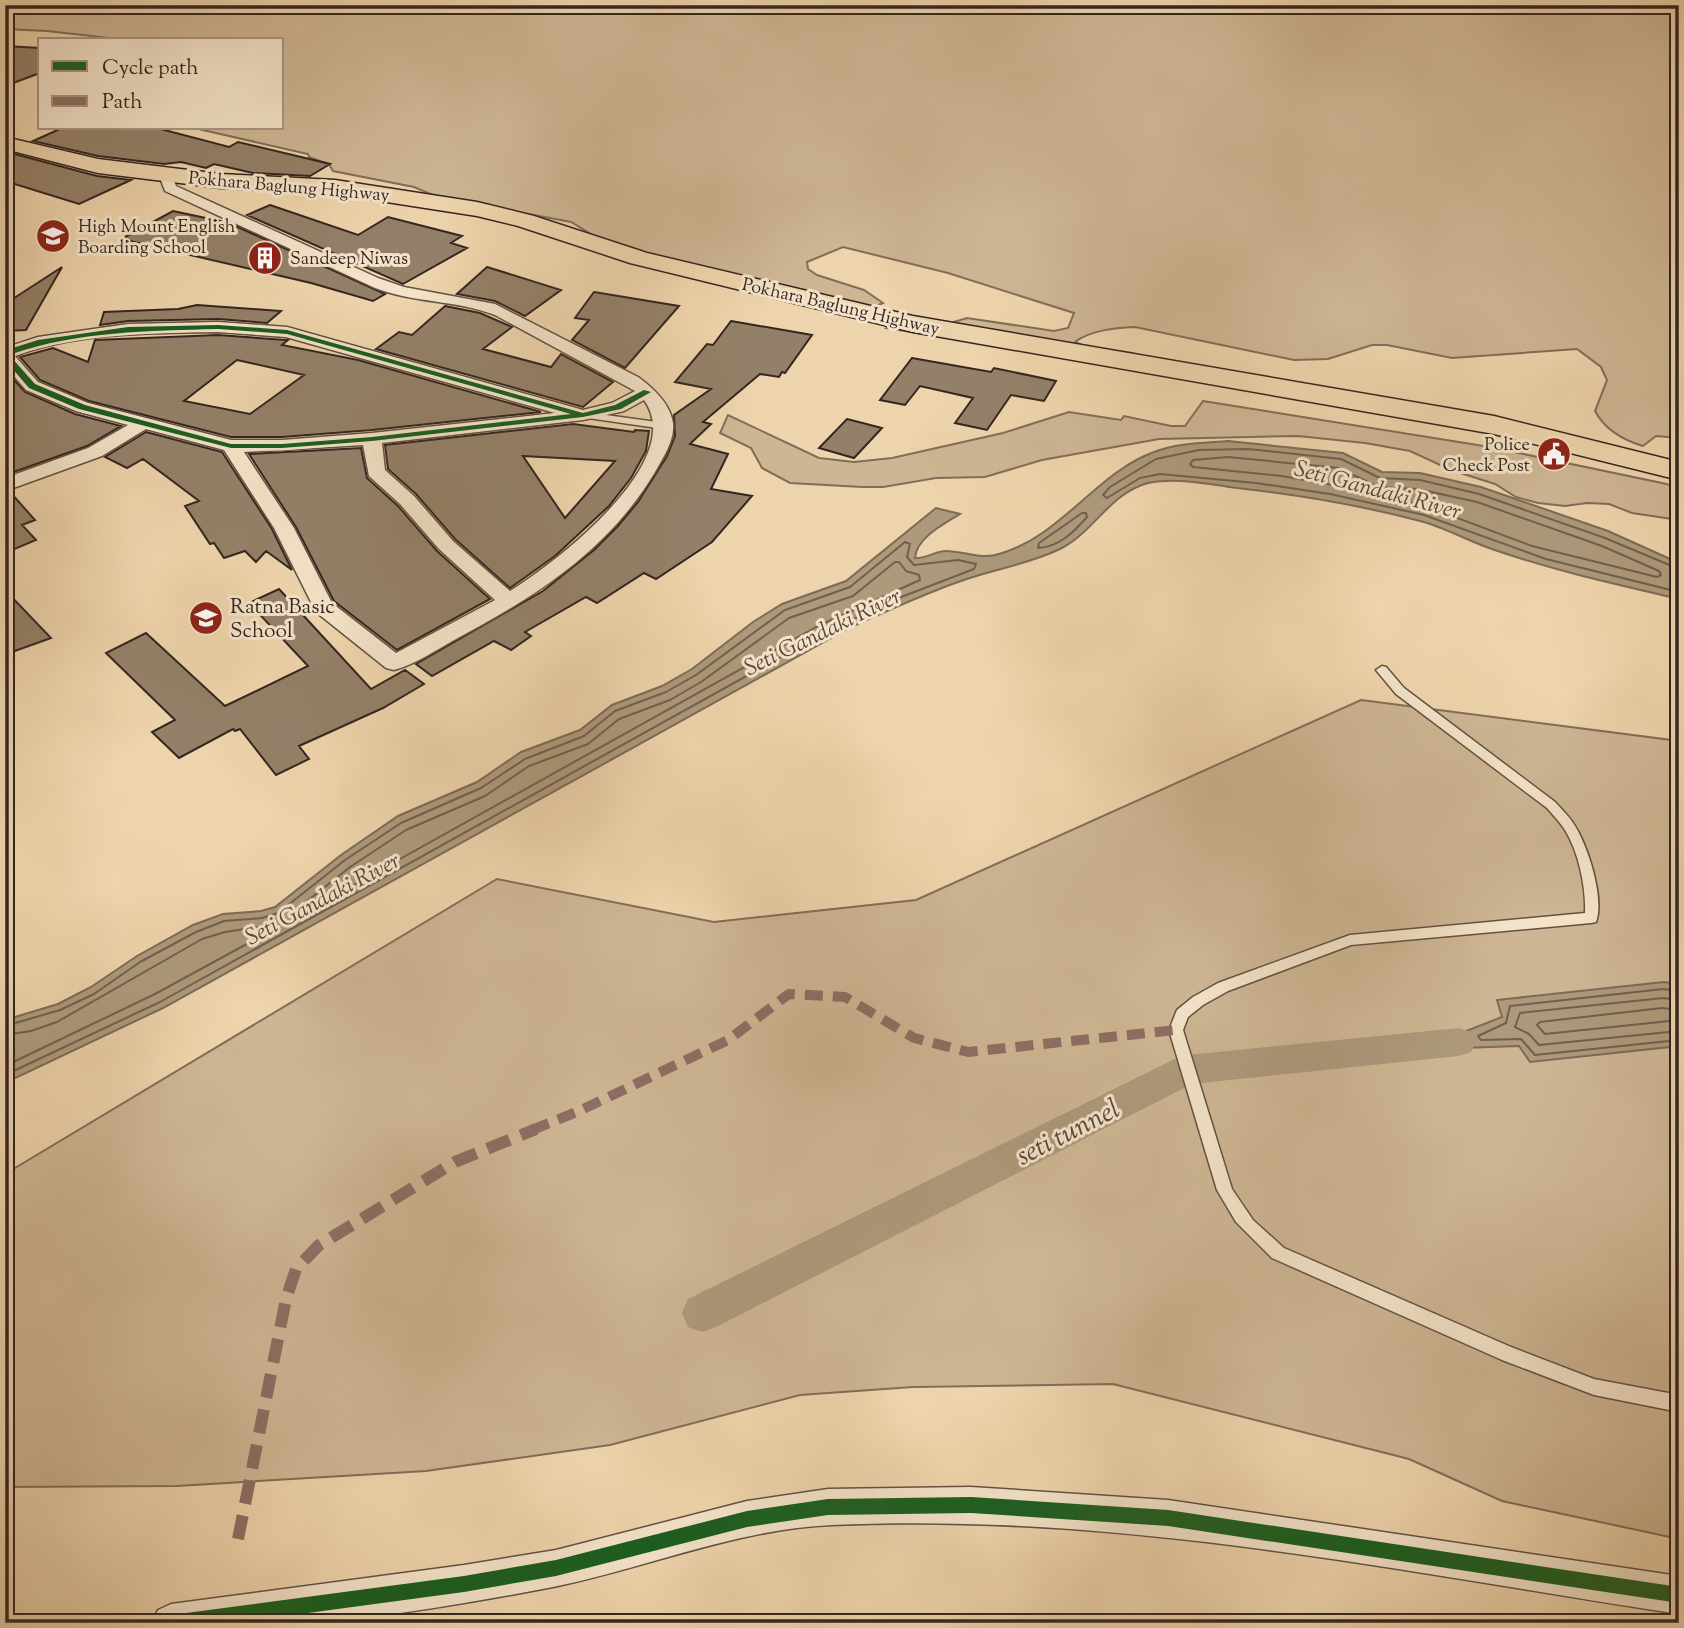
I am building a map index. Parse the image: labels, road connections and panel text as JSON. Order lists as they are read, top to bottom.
{
  "streets": {
    "highway": ["Pokhara Baglung Highway"]
  },
  "water": ["Seti Gandaki River", "seti tunnel"],
  "places": {
    "school or university": ["High Mount English Boarding School", "Ratna Basic School"],
    "building": ["Sandeep Niwas"],
    "public building": ["Police Check Post"]
  },
  "legend": ["Cycle path", "Path"]
}
